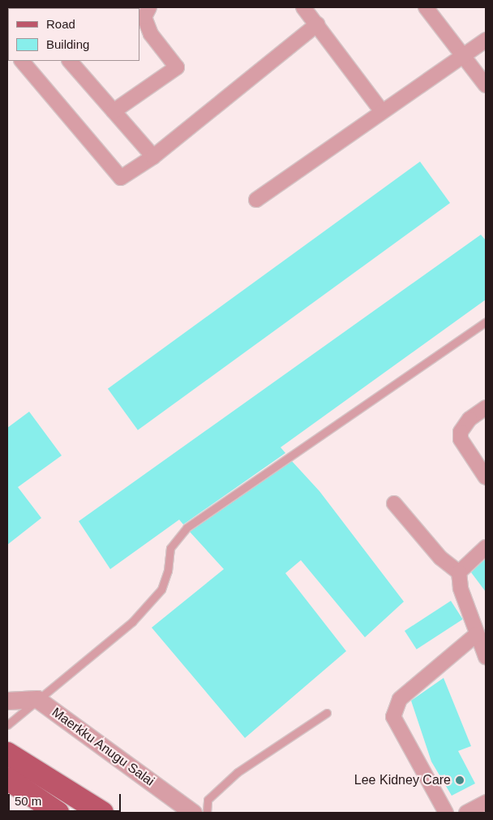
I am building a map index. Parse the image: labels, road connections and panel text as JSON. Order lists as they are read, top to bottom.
{
  "streets": {
    "street": ["Maerkku Anugu Salai"]
  },
  "places": ["Lee Kidney Care"],
  "legend": ["Road", "Building"],
  "scale_bar": "50 m"
}
